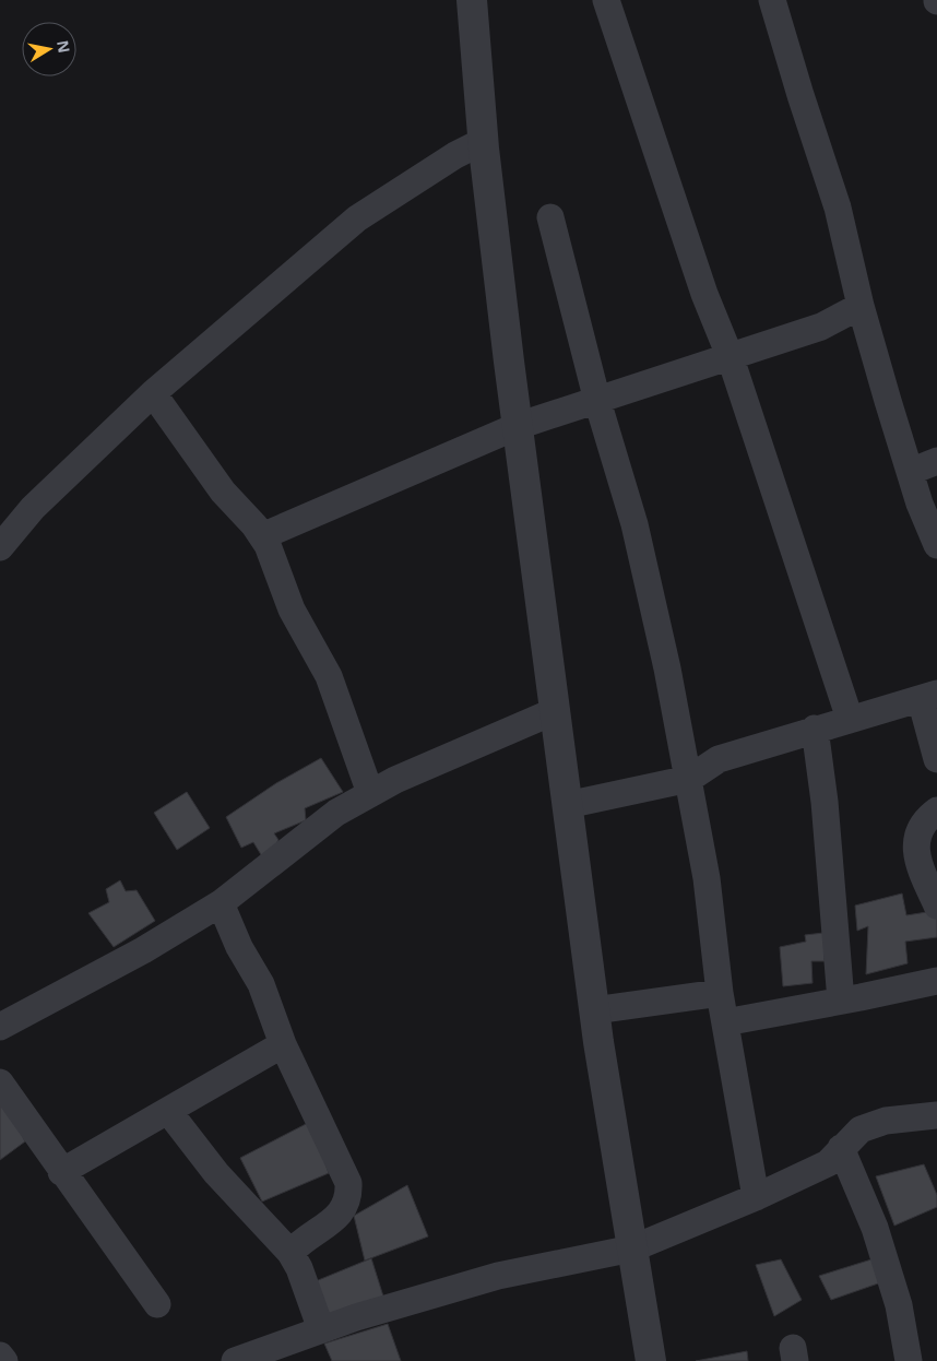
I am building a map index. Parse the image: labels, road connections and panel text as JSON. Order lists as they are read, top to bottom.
{
  "north": "right"
}
